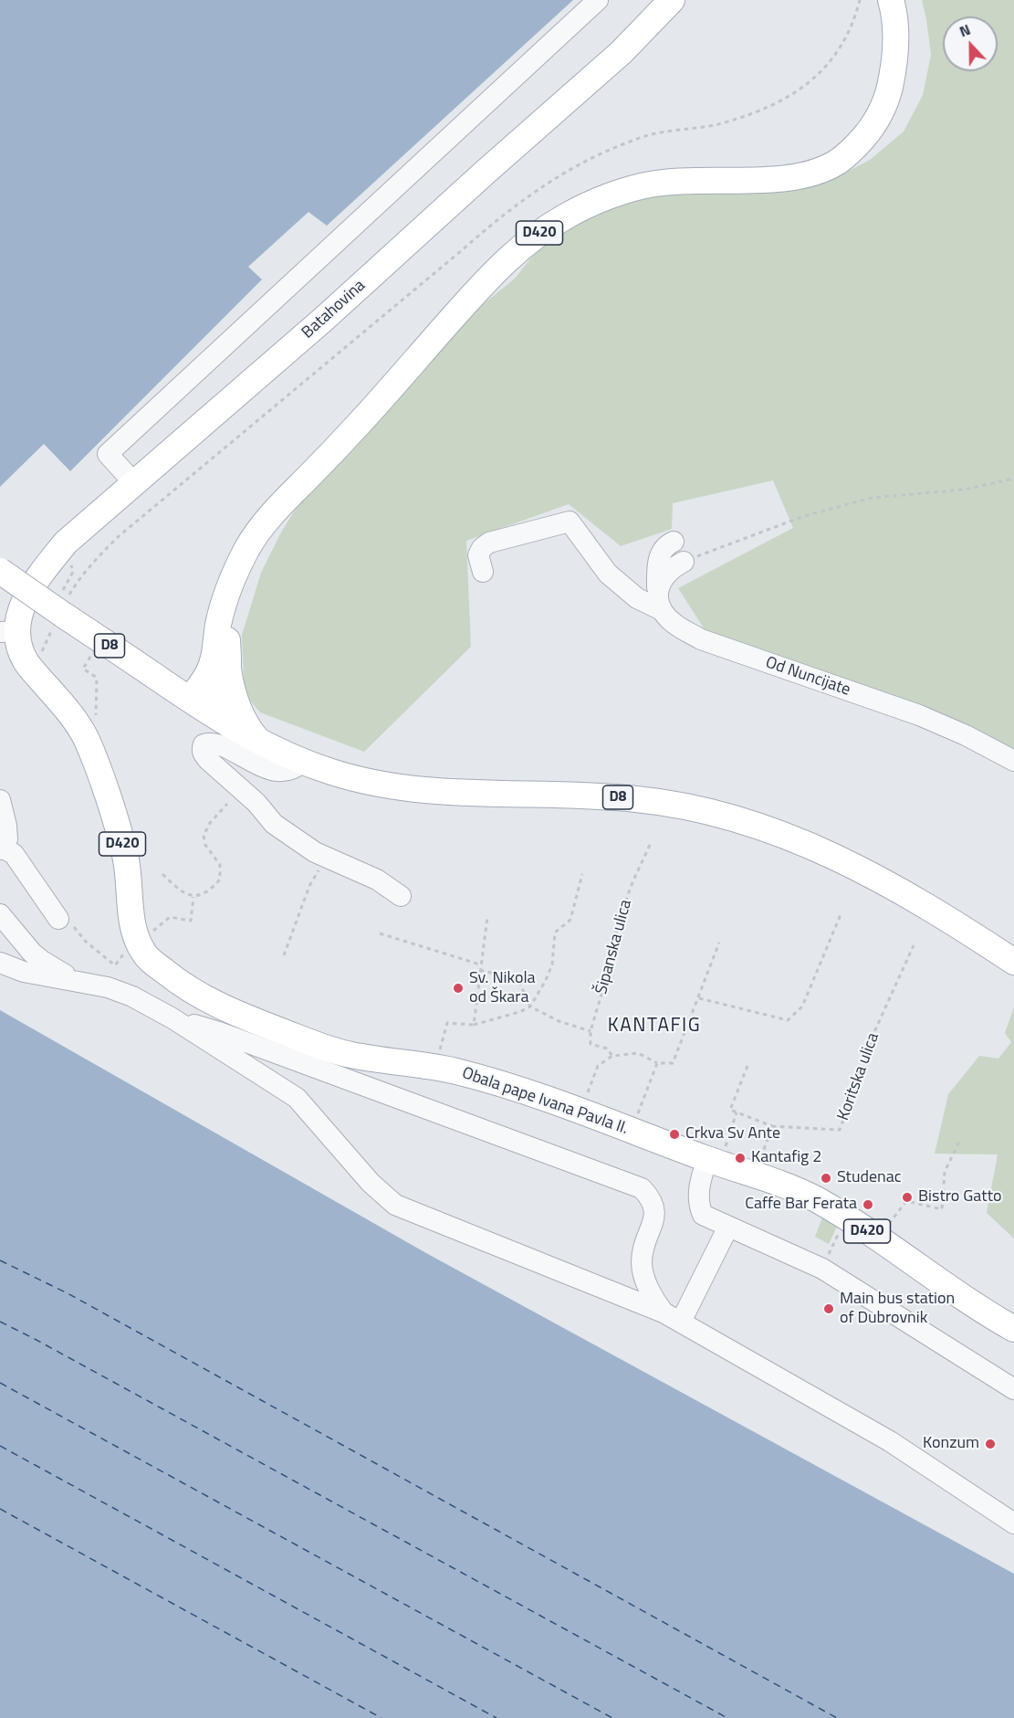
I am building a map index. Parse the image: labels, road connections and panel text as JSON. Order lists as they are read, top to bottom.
{
  "streets": {
    "main road": [
      "D420",
      "Batahovina",
      "D8",
      "Obala pape Ivana Pavla II."
    ],
    "street": ["Od Nuncijate"],
    "path": ["Šipanska ulica", "Koritska ulica"]
  },
  "crossings": [
    ["D420", "D8"],
    ["Batahovina", "Obala pape Ivana Pavla II."]
  ],
  "districts": ["KANTAFIG"],
  "places": [
    "Sv. Nikola od Škara",
    "Crkva Sv Ante",
    "Kantafig 2",
    "Studenac",
    "Bistro Gatto",
    "Caffe Bar Ferata",
    "Main bus station of Dubrovnik",
    "Konzum"
  ],
  "north": "top"
}
